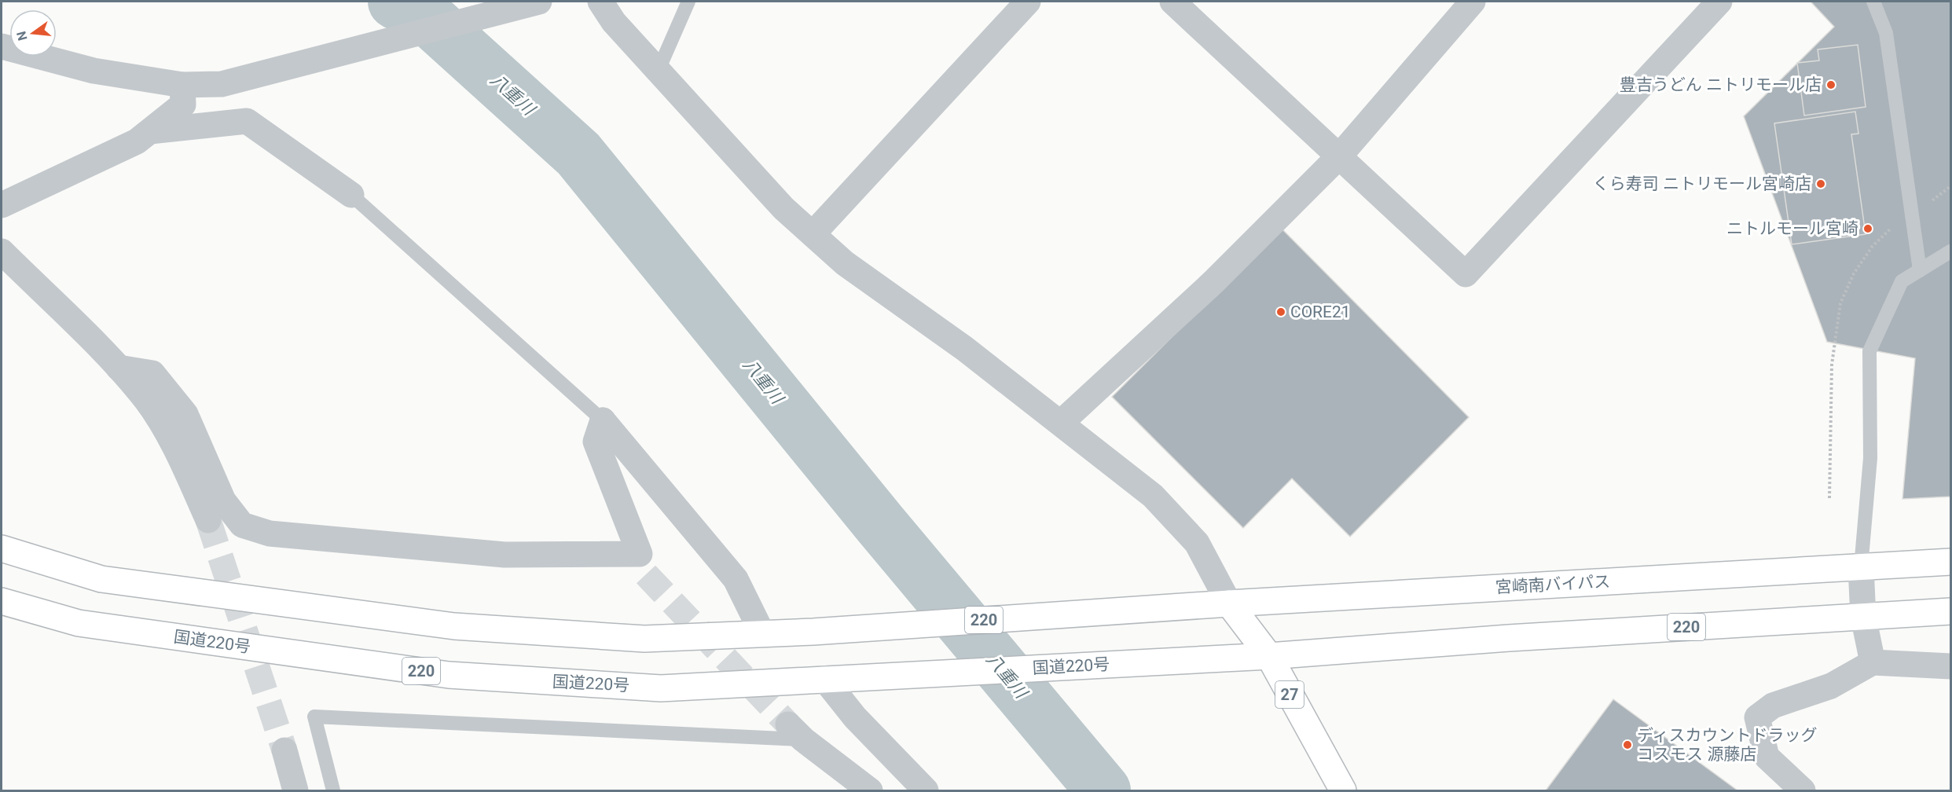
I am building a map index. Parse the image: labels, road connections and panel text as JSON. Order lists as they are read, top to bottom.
{
  "streets": {
    "main road": [
      "宮崎南バイパス",
      "220",
      "国道220号",
      "27"
    ]
  },
  "crossings": [
    ["宮崎南バイパス", "220"],
    ["宮崎南バイパス", "27"],
    ["220", "国道220号"],
    ["220", "27"],
    ["国道220号", "27"]
  ],
  "water": ["八重川"],
  "places": [
    "豊吉うどん ニトリモール店",
    "くら寿司 ニトリモール宮崎店",
    "ニトルモール宮崎",
    "CORE21",
    "ディスカウントドラッグ コスモス 源藤店"
  ],
  "north": "left"
}
